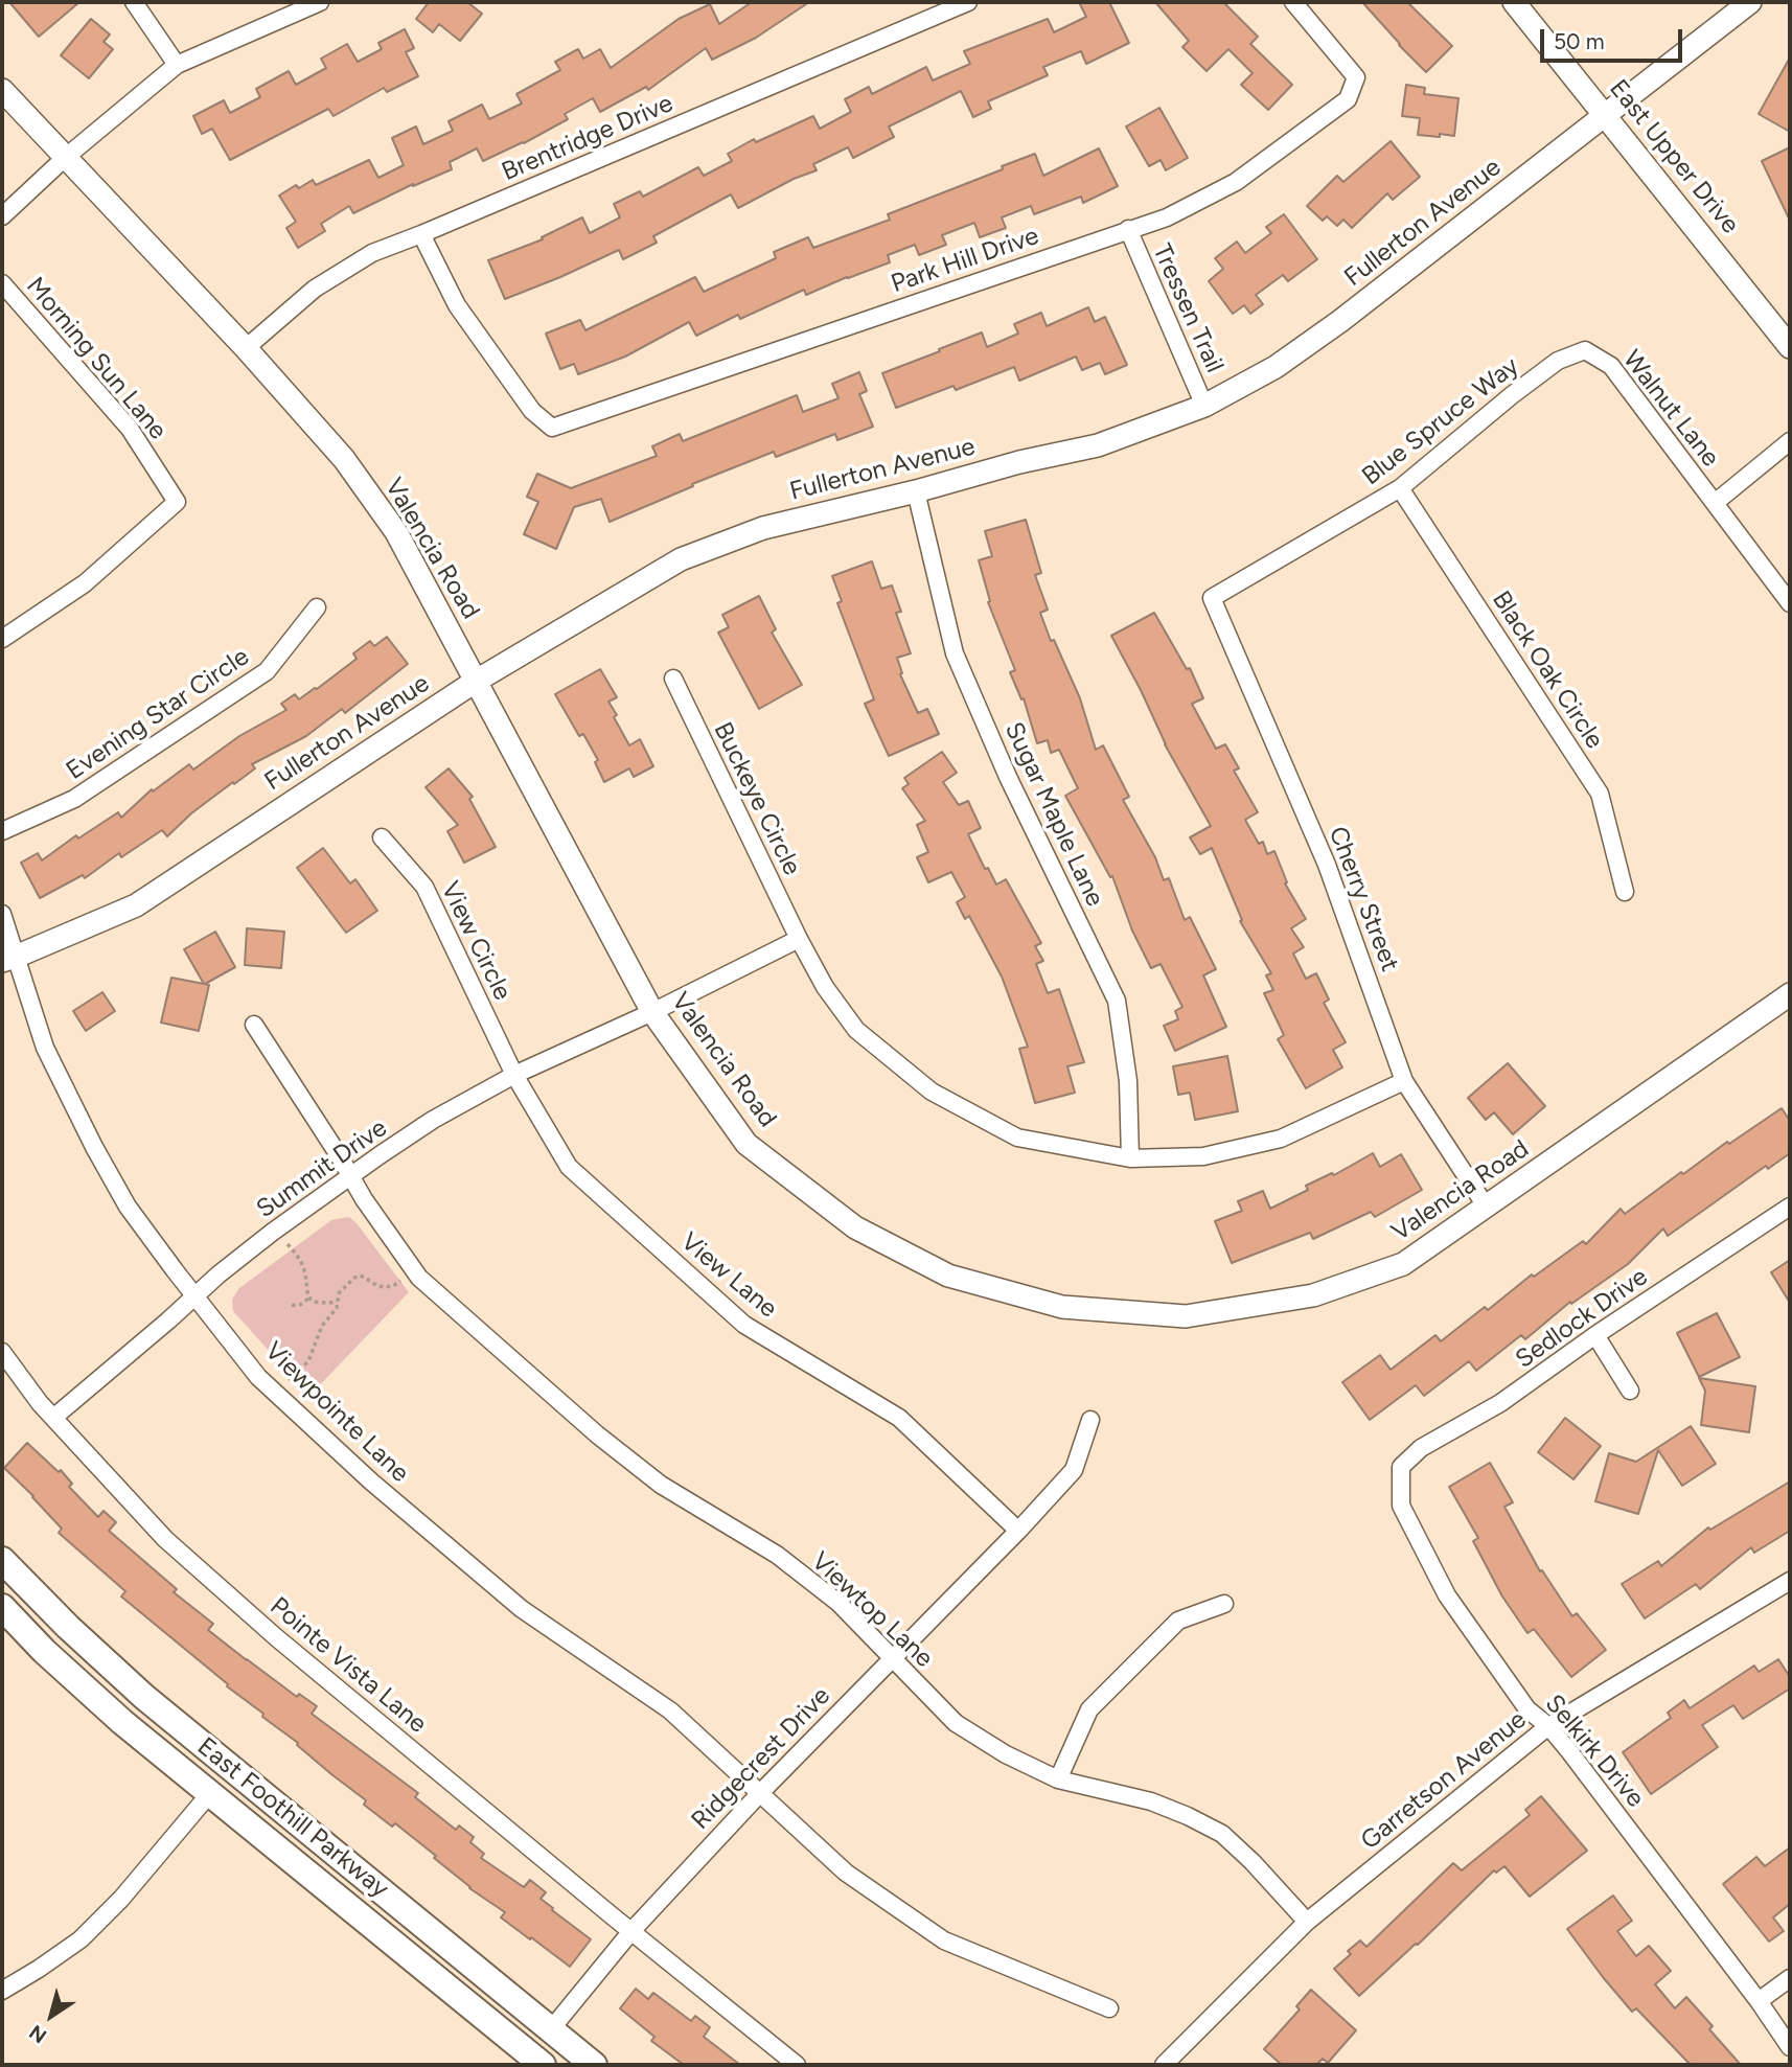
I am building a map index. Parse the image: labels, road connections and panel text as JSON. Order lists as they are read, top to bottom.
{
  "streets": {
    "main road": ["East Foothill Parkway"],
    "street": [
      "Brentridge Drive",
      "East Upper Drive",
      "Fullerton Avenue",
      "Park Hill Drive",
      "Tressen Trail",
      "Morning Sun Lane",
      "Walnut Lane",
      "Blue Spruce Way",
      "Valencia Road",
      "Black Oak Circle",
      "Evening Star Circle",
      "Buckeye Circle",
      "Sugar Maple Lane",
      "Cherry Street",
      "View Circle",
      "Summit Drive",
      "View Lane",
      "Sedlock Drive",
      "Viewpointe Lane",
      "Viewtop Lane",
      "Pointe Vista Lane",
      "Selkirk Drive",
      "Ridgecrest Drive",
      "Garretson Avenue"
    ]
  },
  "crossings": [
    ["Brentridge Drive", "Park Hill Drive"],
    ["Brentridge Drive", "Valencia Road"],
    ["East Upper Drive", "Fullerton Avenue"],
    ["Fullerton Avenue", "Tressen Trail"],
    ["Fullerton Avenue", "Valencia Road"],
    ["Fullerton Avenue", "Sugar Maple Lane"],
    ["Fullerton Avenue", "Viewpointe Lane"],
    ["Park Hill Drive", "Tressen Trail"],
    ["Walnut Lane", "Blue Spruce Way"],
    ["Blue Spruce Way", "Black Oak Circle"],
    ["Blue Spruce Way", "Cherry Street"],
    ["Valencia Road", "Cherry Street"],
    ["Valencia Road", "Summit Drive"],
    ["Buckeye Circle", "Sugar Maple Lane"],
    ["Buckeye Circle", "Cherry Street"],
    ["Buckeye Circle", "Summit Drive"],
    ["View Circle", "Summit Drive"],
    ["View Circle", "View Lane"],
    ["Summit Drive", "View Lane"],
    ["Summit Drive", "Viewpointe Lane"],
    ["Summit Drive", "Viewtop Lane"],
    ["Summit Drive", "Pointe Vista Lane"],
    ["View Lane", "Ridgecrest Drive"],
    ["Sedlock Drive", "Selkirk Drive"],
    ["Viewpointe Lane", "Ridgecrest Drive"],
    ["Viewtop Lane", "Ridgecrest Drive"],
    ["Viewtop Lane", "Garretson Avenue"],
    ["Pointe Vista Lane", "Ridgecrest Drive"],
    ["Selkirk Drive", "Garretson Avenue"],
    ["Ridgecrest Drive", "East Foothill Parkway"]
  ],
  "scale_bar": "50 m",
  "north": "bottom left"
}
